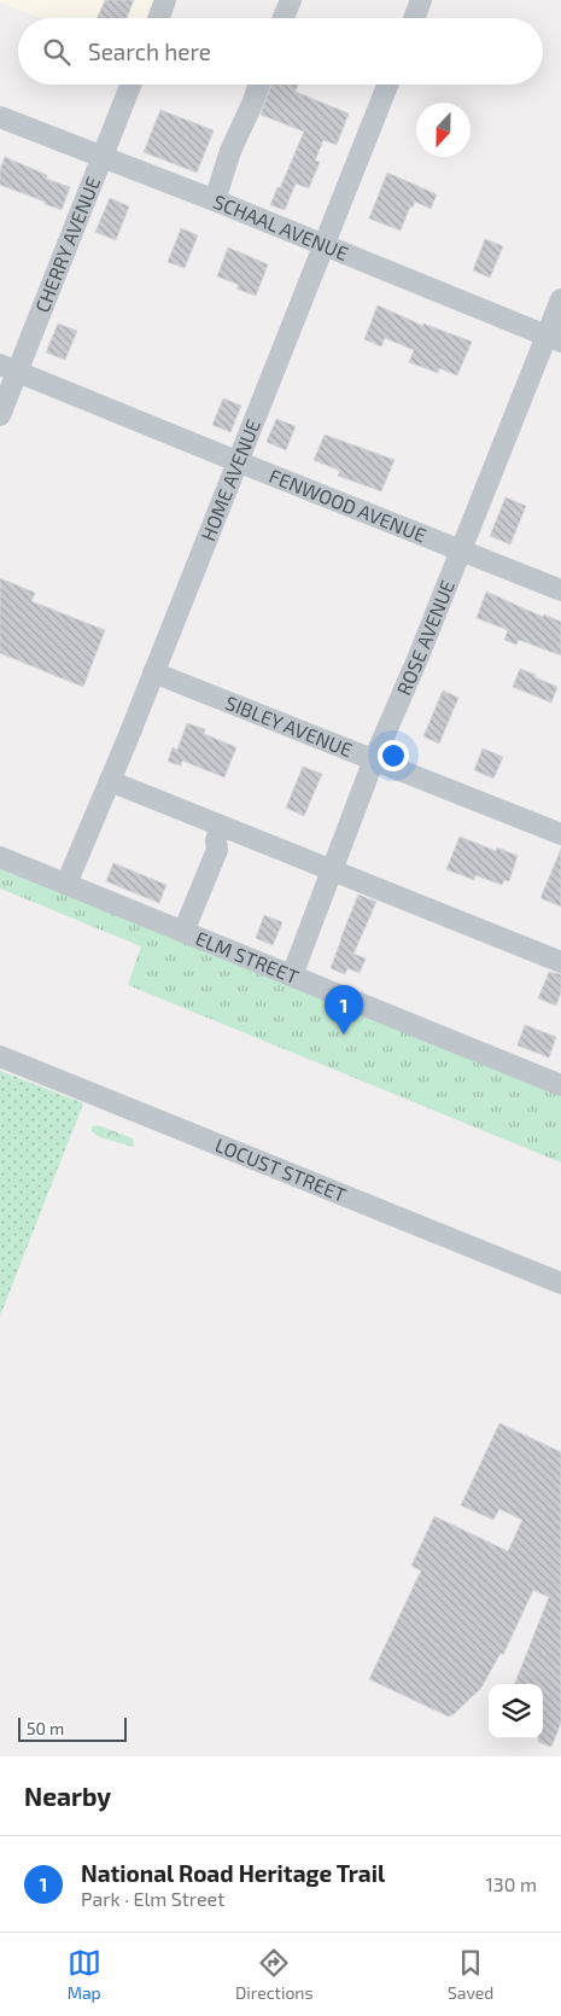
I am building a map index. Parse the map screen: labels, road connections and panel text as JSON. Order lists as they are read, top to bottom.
{
  "streets": {
    "street": [
      "SCHAAL AVENUE",
      "CHERRY AVENUE",
      "HOME AVENUE",
      "FENWOOD AVENUE",
      "ROSE AVENUE",
      "SIBLEY AVENUE",
      "ELM STREET",
      "LOCUST STREET"
    ]
  },
  "crossings": [
    ["SCHAAL AVENUE", "CHERRY AVENUE"],
    ["SCHAAL AVENUE", "HOME AVENUE"],
    ["SCHAAL AVENUE", "ROSE AVENUE"],
    ["CHERRY AVENUE", "FENWOOD AVENUE"],
    ["HOME AVENUE", "FENWOOD AVENUE"],
    ["HOME AVENUE", "SIBLEY AVENUE"],
    ["HOME AVENUE", "ELM STREET"],
    ["FENWOOD AVENUE", "ROSE AVENUE"],
    ["ROSE AVENUE", "SIBLEY AVENUE"],
    ["ROSE AVENUE", "ELM STREET"]
  ],
  "scale_bar": "50 m",
  "north": "bottom",
  "page": {
    "search": "Search here",
    "pins": "1",
    "scale": "50 m",
    "heading": "Nearby",
    "list": [
      {
        "mark": "1",
        "name": "National Road Heritage Trail",
        "note": "Park · Elm Street",
        "value": "130 m"
      }
    ],
    "nav": ["Map", "Directions", "Saved"]
  }
}
